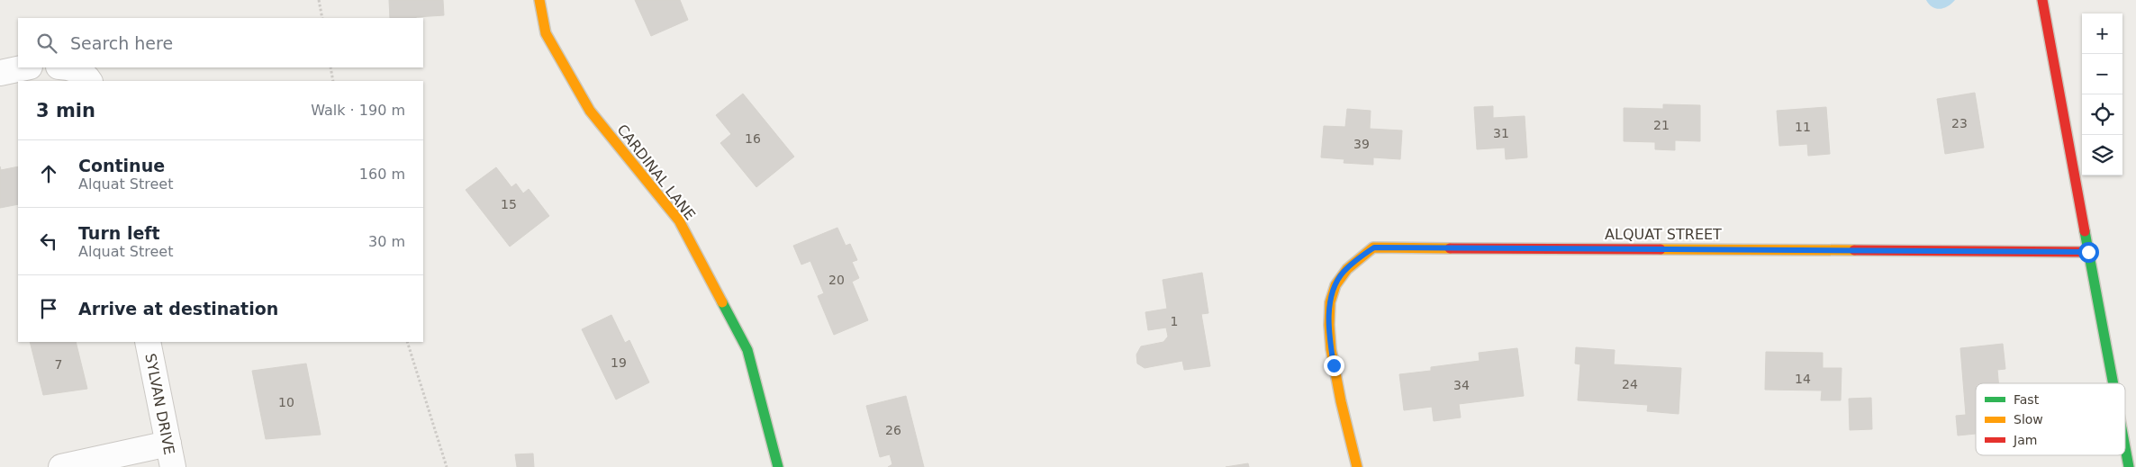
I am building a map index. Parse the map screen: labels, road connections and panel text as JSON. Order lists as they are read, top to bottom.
{
  "streets": {
    "street": ["CARDINAL LANE", "ALQUAT STREET", "SYLVAN DRIVE"]
  },
  "house_numbers": [
    "23",
    "21",
    "11",
    "31",
    "16",
    "39",
    "15",
    "20",
    "1",
    "19",
    "7",
    "14",
    "24",
    "34",
    "10",
    "26"
  ],
  "legend": ["Fast", "Slow", "Jam"],
  "page": {
    "map_buttons": ["+", "−"],
    "search": "Search here",
    "heading": ["3 min", "Walk · 190 m"],
    "list": [
      ["Continue", "Alquat Street", "160 m"],
      ["Turn left", "Alquat Street", "30 m"],
      "Arrive at destination"
    ]
  }
}
